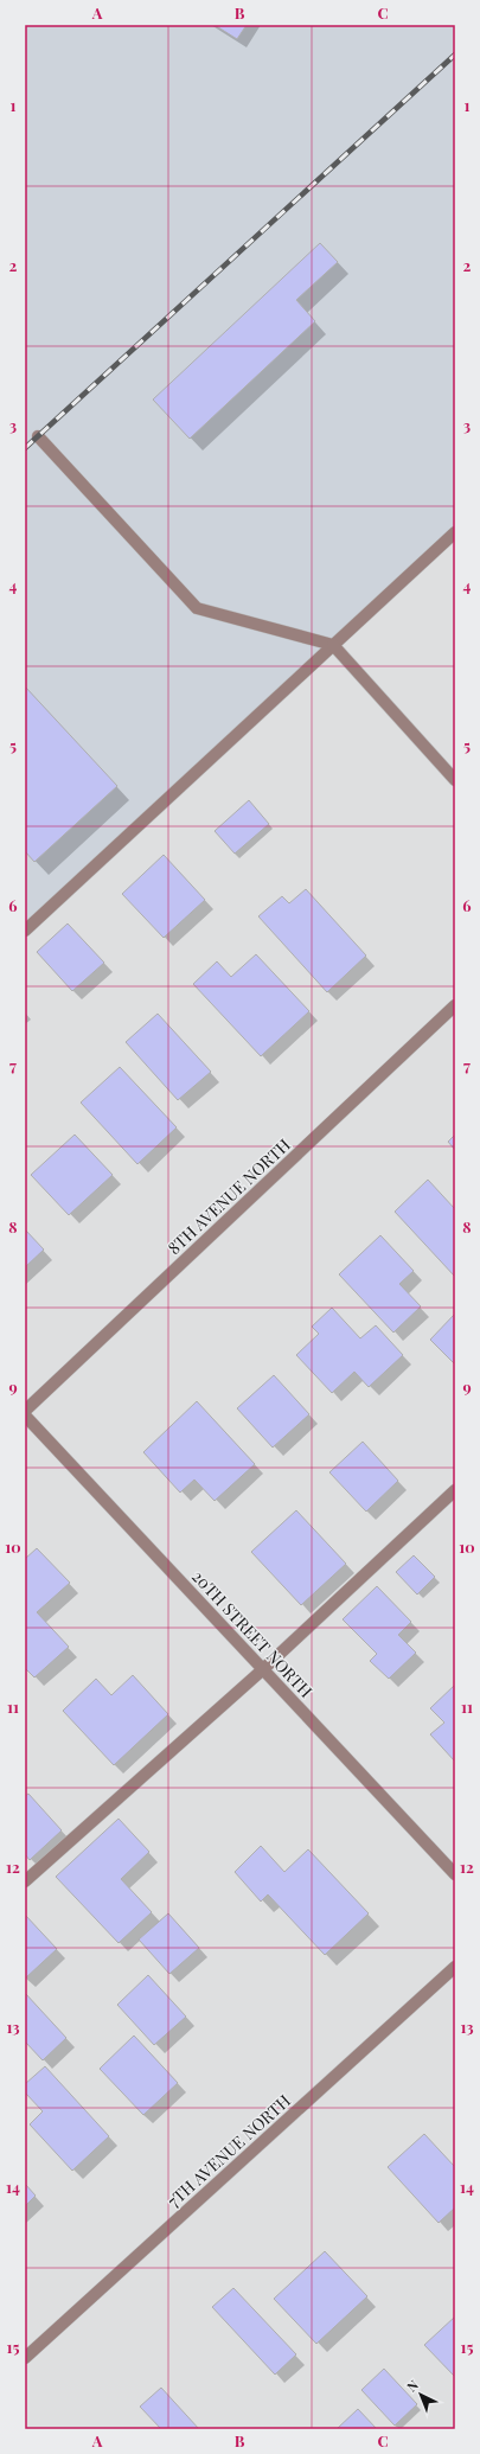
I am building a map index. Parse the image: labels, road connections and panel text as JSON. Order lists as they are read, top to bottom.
{
  "streets": {
    "street": ["8TH AVENUE NORTH", "20TH STREET NORTH", "7TH AVENUE NORTH"]
  },
  "north": "top left",
  "grid": {
    "columns": ["A", "B", "C"],
    "rows": [
      "1",
      "2",
      "3",
      "4",
      "5",
      "6",
      "7",
      "8",
      "9",
      "10",
      "11",
      "12",
      "13",
      "14",
      "15"
    ]
  }
}
